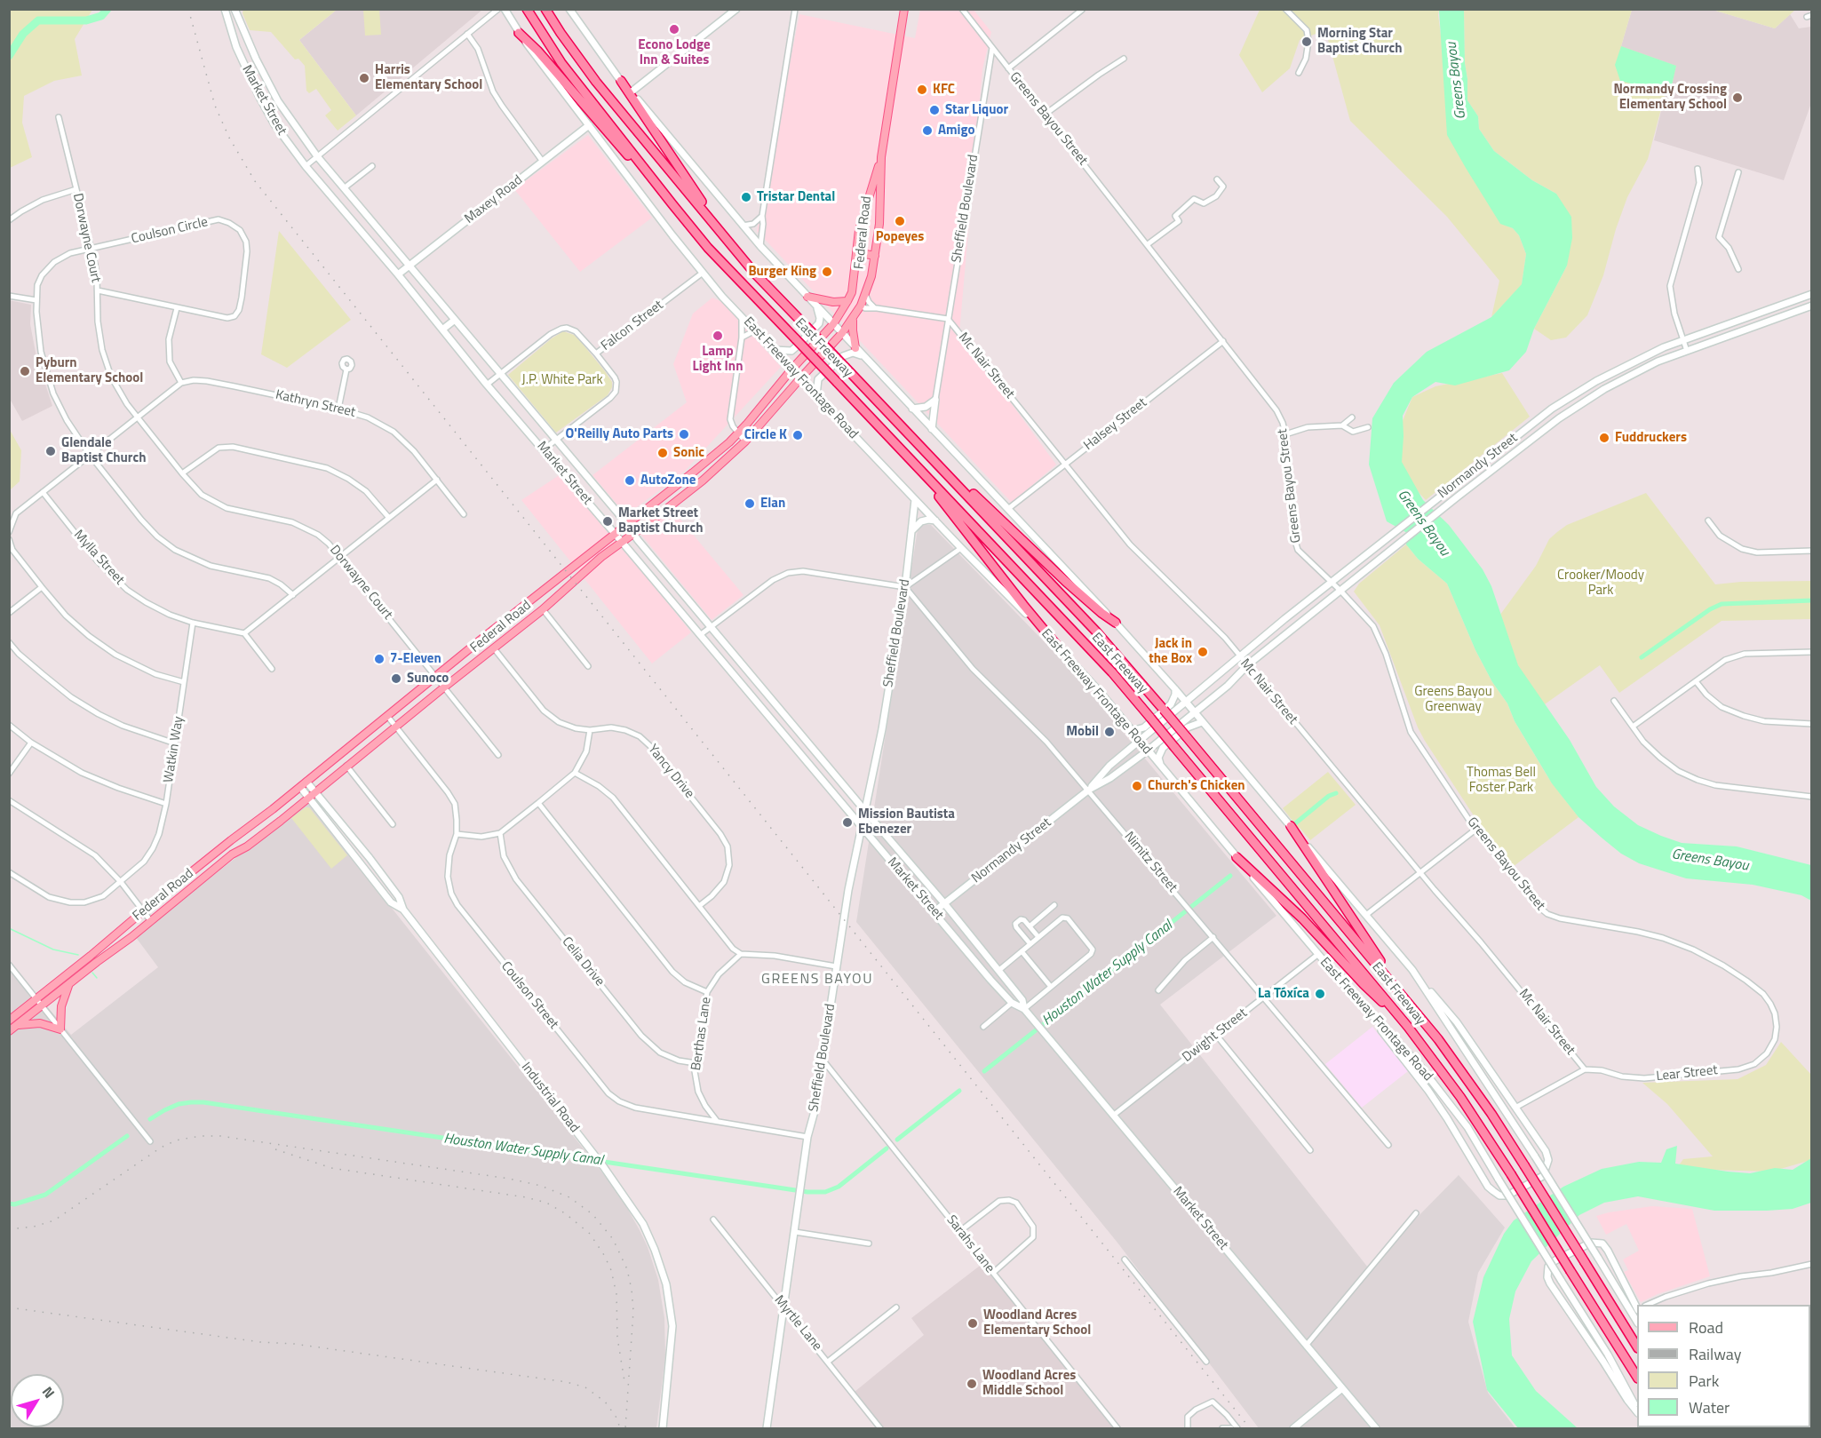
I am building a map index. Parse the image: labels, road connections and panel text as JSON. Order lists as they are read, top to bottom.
{
  "streets": {
    "highway": ["East Freeway"],
    "main road": [
      "Market Street",
      "Maxey Road",
      "Sheffield Boulevard",
      "Federal Road",
      "East Freeway Frontage Road",
      "Normandy Street",
      "Industrial Road"
    ],
    "street": [
      "Greens Bayou Street",
      "Coulson Circle",
      "Dorwayne Court",
      "Falcon Street",
      "Mc Nair Street",
      "Kathryn Street",
      "Halsey Street",
      "Mylla Street",
      "Watkin Way",
      "Yancy Drive",
      "Nimitz Street",
      "Celia Drive",
      "Coulson Street",
      "Berthas Lane",
      "Dwight Street",
      "Lear Street",
      "Sarahs Lane",
      "Myrtle Lane"
    ]
  },
  "crossings": [
    ["Market Street", "Maxey Road"],
    ["Market Street", "Sheffield Boulevard"],
    ["Market Street", "Federal Road"],
    ["Market Street", "Falcon Street"],
    ["Market Street", "Normandy Street"],
    ["Market Street", "Dwight Street"],
    ["Greens Bayou Street", "Sheffield Boulevard"],
    ["Greens Bayou Street", "Halsey Street"],
    ["Greens Bayou Street", "Normandy Street"],
    ["Greens Bayou Street", "Lear Street"],
    ["Maxey Road", "East Freeway Frontage Road"],
    ["Sheffield Boulevard", "Mc Nair Street"],
    ["Sheffield Boulevard", "East Freeway Frontage Road"],
    ["Sheffield Boulevard", "Nimitz Street"],
    ["Sheffield Boulevard", "Coulson Street"],
    ["Sheffield Boulevard", "Sarahs Lane"],
    ["Sheffield Boulevard", "Myrtle Lane"],
    ["Coulson Circle", "Dorwayne Court"],
    ["Federal Road", "Dorwayne Court"],
    ["Federal Road", "East Freeway Frontage Road"],
    ["Federal Road", "Yancy Drive"],
    ["Federal Road", "Coulson Street"],
    ["Federal Road", "Industrial Road"],
    ["Falcon Street", "East Freeway Frontage Road"],
    ["Mc Nair Street", "Halsey Street"],
    ["Mc Nair Street", "Normandy Street"],
    ["Mc Nair Street", "Lear Street"],
    ["East Freeway Frontage Road", "Normandy Street"],
    ["East Freeway Frontage Road", "Dwight Street"],
    ["Normandy Street", "Nimitz Street"],
    ["Mylla Street", "Watkin Way"],
    ["Nimitz Street", "Dwight Street"],
    ["Celia Drive", "Berthas Lane"],
    ["Coulson Street", "Berthas Lane"]
  ],
  "districts": ["GREENS BAYOU"],
  "water": ["Greens Bayou", "Houston Water Supply Canal"],
  "parks": [
    "J.P. White Park",
    "Crooker/Moody Park",
    "Greens Bayou Greenway",
    "Thomas Bell Foster Park"
  ],
  "places": [
    "Econo Lodge Inn & Suites",
    "Morning Star Baptist Church",
    "Harris Elementary School",
    "KFC",
    "Normandy Crossing Elementary School",
    "Star Liquor",
    "Amigo",
    "Tristar Dental",
    "Popeyes",
    "Burger King",
    "Lamp Light Inn",
    "Pyburn Elementary School",
    "O'Reilly Auto Parts",
    "Circle K",
    "Fuddruckers",
    "Glendale Baptist Church",
    "Sonic",
    "AutoZone",
    "Elan",
    "Market Street Baptist Church",
    "Jack in the Box",
    "7-Eleven",
    "Sunoco",
    "Mobil",
    "Church's Chicken",
    "Mission Bautista Ebenezer",
    "La Tóxíca",
    "Woodland Acres Elementary School",
    "Woodland Acres Middle School"
  ],
  "legend": [
    "Road",
    "Railway",
    "Park",
    "Water"
  ],
  "north": "top right"
}
